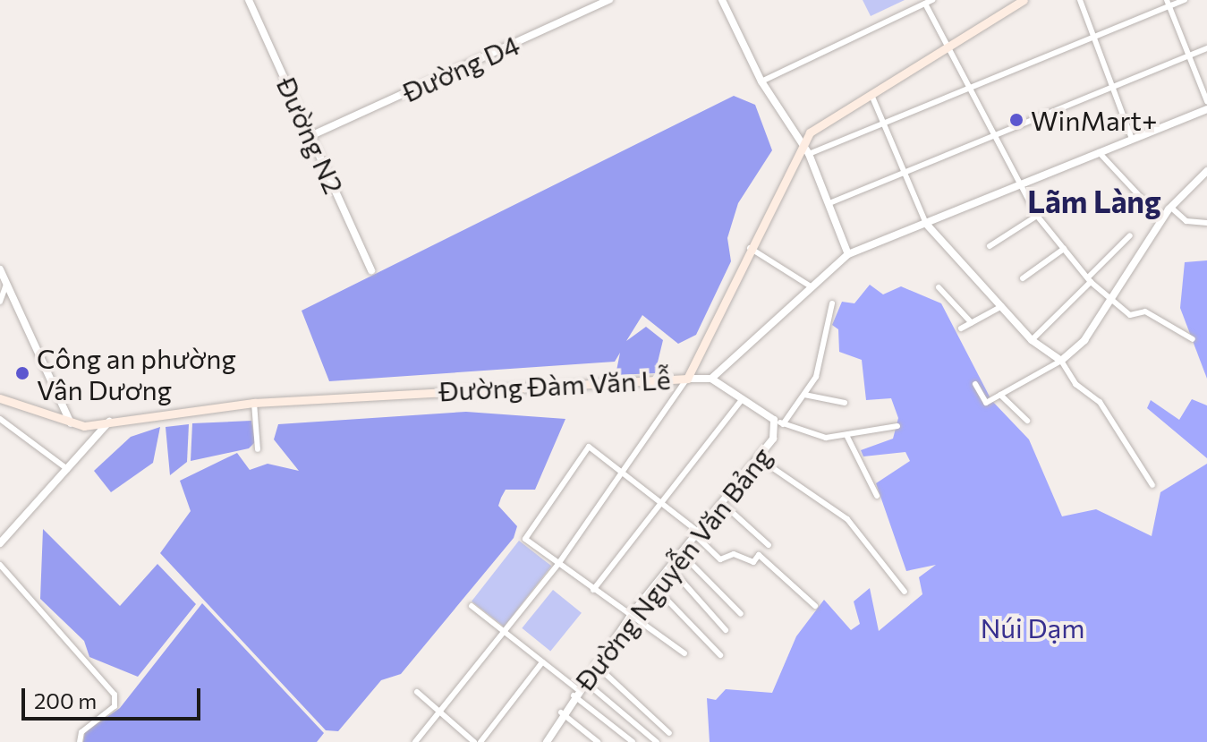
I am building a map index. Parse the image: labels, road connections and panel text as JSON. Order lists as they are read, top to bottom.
{
  "streets": {
    "main road": ["Đường Đàm Văn Lễ"],
    "street": ["Đường D4", "Đường N2", "Đường Nguyễn Văn Bảng"]
  },
  "crossings": [
    ["Đường D4", "Đường N2"]
  ],
  "districts": ["Lãm Làng"],
  "parks": ["Núi Dạm"],
  "places": ["WinMart+", "Công an phường Vân Dương"],
  "scale_bar": "200 m"
}
